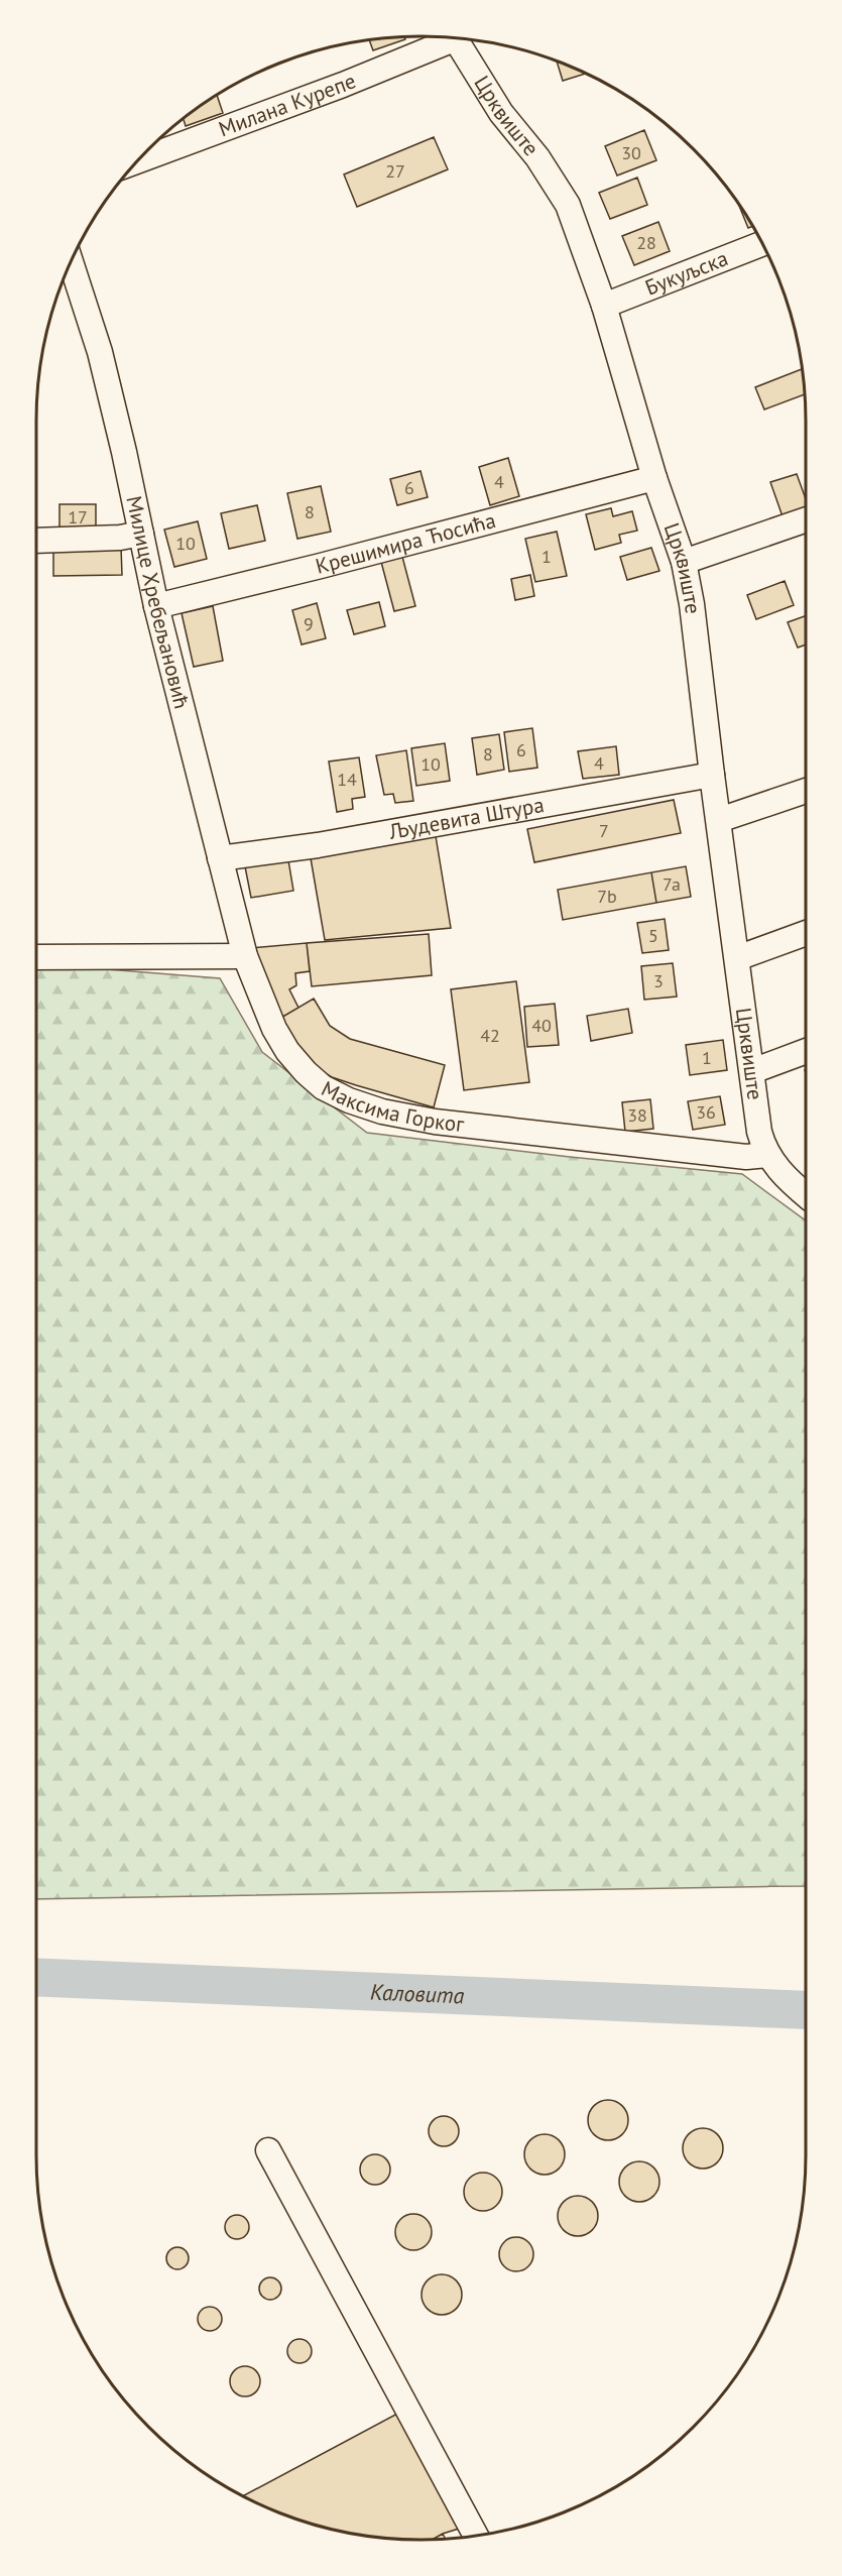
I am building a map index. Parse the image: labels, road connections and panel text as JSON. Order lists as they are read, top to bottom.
{
  "streets": {
    "street": [
      "Милана Курепе",
      "Црквиште",
      "Букуљска",
      "Крешимира Ћосића",
      "Милице Хребељановић",
      "Људевита Штура",
      "Максима Горког"
    ]
  },
  "crossings": [
    ["Црквиште", "Букуљска"],
    ["Црквиште", "Крешимира Ћосића"],
    ["Црквиште", "Људевита Штура"],
    ["Црквиште", "Максима Горког"],
    ["Крешимира Ћосића", "Милице Хребељановић"],
    ["Милице Хребељановић", "Људевита Штура"],
    ["Милице Хребељановић", "Максима Горког"]
  ],
  "water": ["Каловита"],
  "house_numbers": [
    "30",
    "27",
    "28",
    "4",
    "6",
    "8",
    "17",
    "10",
    "1",
    "9",
    "6",
    "8",
    "4",
    "10",
    "14",
    "7",
    "7a",
    "7b",
    "5",
    "3",
    "40",
    "42",
    "1",
    "36",
    "38"
  ]
}
